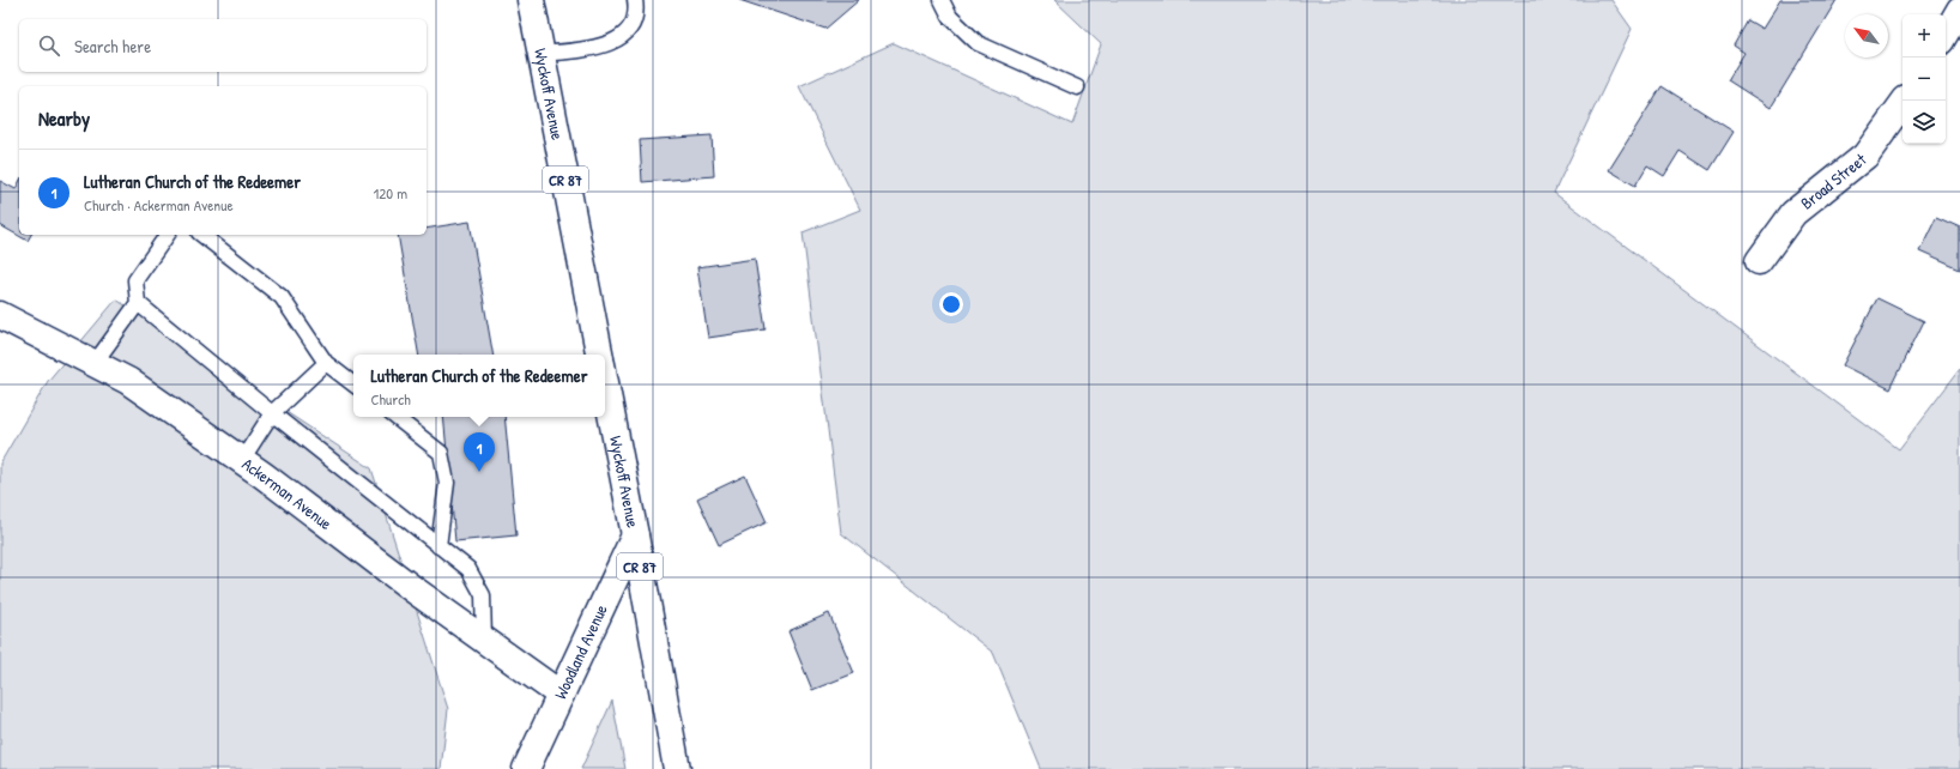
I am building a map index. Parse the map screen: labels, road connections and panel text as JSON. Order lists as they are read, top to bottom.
{
  "streets": {
    "street": [
      "Wyckoff Avenue",
      "CR 87",
      "Broad Street",
      "Ackerman Avenue",
      "Woodland Avenue"
    ]
  },
  "crossings": [
    ["Wyckoff Avenue", "Woodland Avenue"],
    ["Ackerman Avenue", "Woodland Avenue"]
  ],
  "north": "top left",
  "page": {
    "map_buttons": ["+", "−"],
    "search": "Search here",
    "heading": "Nearby",
    "list": [
      {
        "mark": "1",
        "name": "Lutheran Church of the Redeemer",
        "note": "Church · Ackerman Avenue",
        "value": "120 m"
      }
    ],
    "popup": ["Lutheran Church of the Redeemer", "Church"],
    "pins": "1"
  }
}
